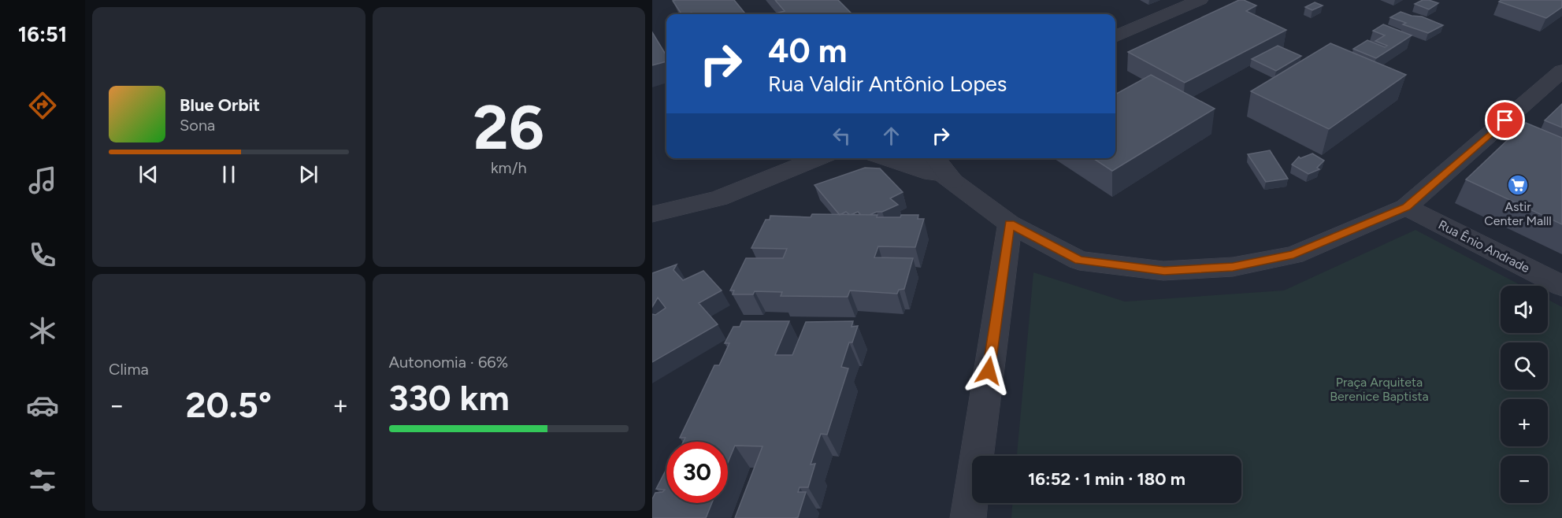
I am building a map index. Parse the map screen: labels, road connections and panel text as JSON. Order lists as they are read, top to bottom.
{
  "streets": {
    "street": ["Rua Ênio Andrade"]
  },
  "parks": ["Praça Arquiteta Berenice Baptista"],
  "places": {
    "supermarket": ["Astir Center Malll"]
  },
  "page": {
    "tabs": "16:51",
    "tile": [
      ["26", "km/h"],
      "Clima",
      ["Autonomia · 66%", "330 km"]
    ],
    "turn": ["40 m", "Rua Valdir Antônio Lopes"],
    "song": ["Blue Orbit", "Sona"],
    "map_buttons": ["+", "−"],
    "heat": ["−", "20.5°", "+"],
    "limit": "30",
    "trip": "16:52 · 1 min · 180 m"
  }
}
